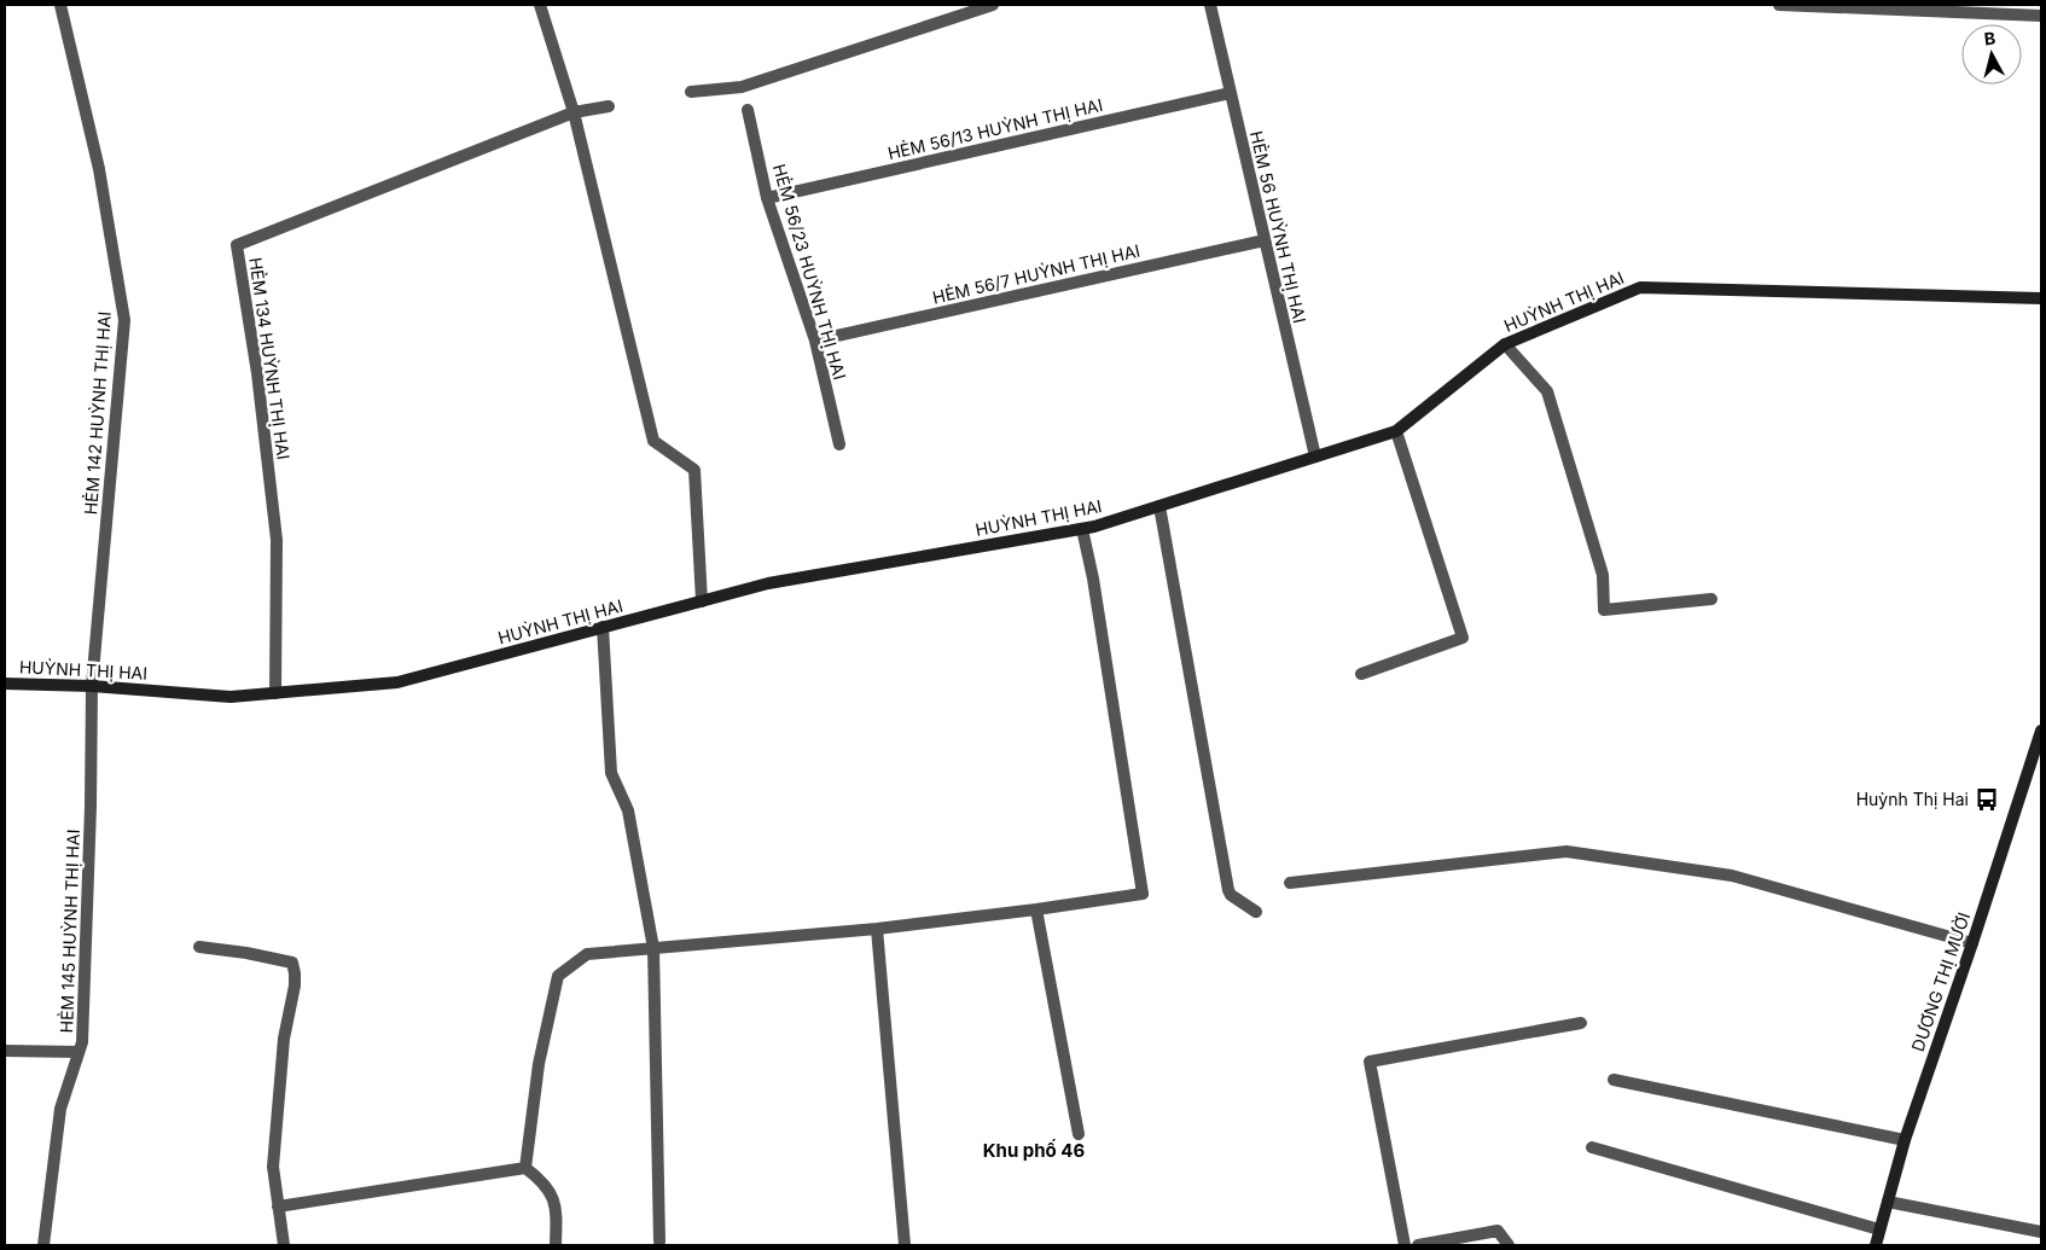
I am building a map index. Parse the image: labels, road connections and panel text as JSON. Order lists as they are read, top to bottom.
{
  "streets": {
    "street": [
      "HẺM 56/13 HUỲNH THỊ HAI",
      "HẺM 56 HUỲNH THỊ HAI",
      "HẺM 56/23 HUỲNH THỊ HAI",
      "HẺM 56/7 HUỲNH THỊ HAI",
      "HUỲNH THỊ HAI",
      "HẺM 134 HUỲNH THỊ HAI",
      "HẺM 142 HUỲNH THỊ HAI",
      "HẺM 145 HUỲNH THỊ HAI",
      "DƯƠNG THỊ MƯỜI"
    ]
  },
  "crossings": [
    ["HẺM 56/13 HUỲNH THỊ HAI", "HẺM 56 HUỲNH THỊ HAI"],
    ["HẺM 56/13 HUỲNH THỊ HAI", "HẺM 56/23 HUỲNH THỊ HAI"],
    ["HẺM 56 HUỲNH THỊ HAI", "HẺM 56/7 HUỲNH THỊ HAI"],
    ["HẺM 56 HUỲNH THỊ HAI", "HUỲNH THỊ HAI"],
    ["HẺM 56/23 HUỲNH THỊ HAI", "HẺM 56/7 HUỲNH THỊ HAI"],
    ["HUỲNH THỊ HAI", "HẺM 134 HUỲNH THỊ HAI"],
    ["HUỲNH THỊ HAI", "HẺM 142 HUỲNH THỊ HAI"],
    ["HUỲNH THỊ HAI", "HẺM 145 HUỲNH THỊ HAI"],
    ["HẺM 142 HUỲNH THỊ HAI", "HẺM 145 HUỲNH THỊ HAI"]
  ],
  "districts": ["Khu phố 46"],
  "places": {
    "bus stop": ["Huỳnh Thị Hai"]
  },
  "north": "top"
}
